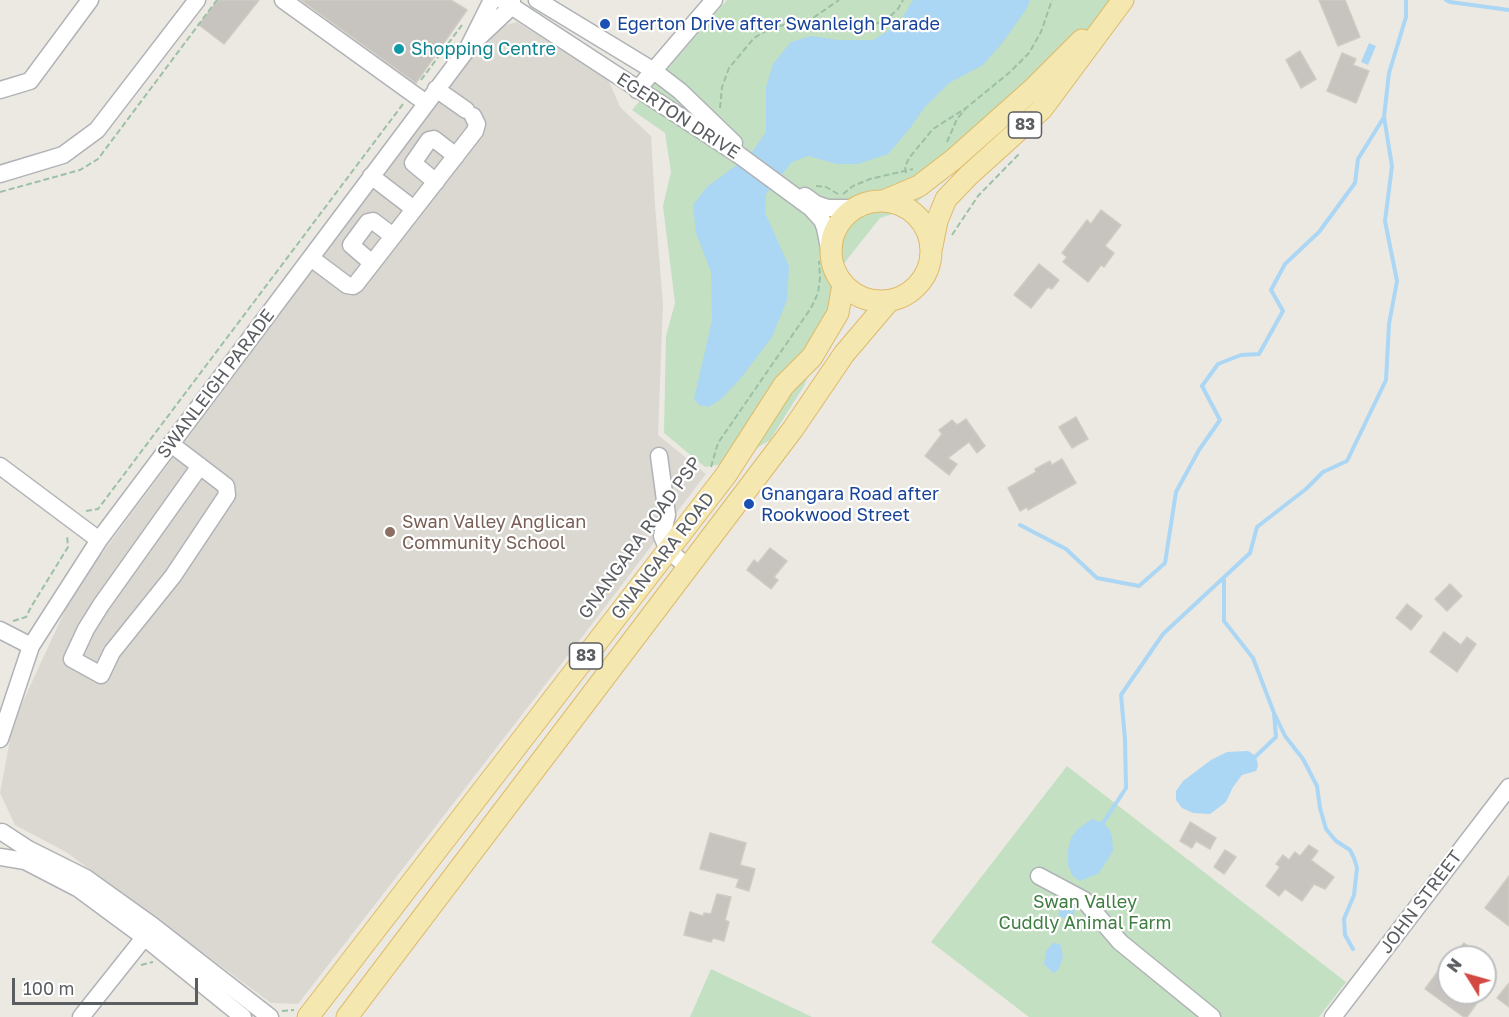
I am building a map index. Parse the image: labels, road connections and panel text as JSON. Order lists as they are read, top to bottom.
{
  "streets": {
    "main road": ["83", "GNANGARA ROAD"],
    "street": ["EGERTON DRIVE", "SWANLEIGH PARADE", "JOHN STREET"],
    "path": ["GNANGARA ROAD PSP"]
  },
  "crossings": [
    ["EGERTON DRIVE", "83"],
    ["EGERTON DRIVE", "SWANLEIGH PARADE"],
    ["EGERTON DRIVE", "GNANGARA ROAD PSP"],
    ["EGERTON DRIVE", "GNANGARA ROAD"],
    ["83", "GNANGARA ROAD PSP"],
    ["83", "GNANGARA ROAD"],
    ["GNANGARA ROAD PSP", "GNANGARA ROAD"]
  ],
  "parks": ["Swan Valley Cuddly Animal Farm"],
  "places": [
    "Egerton Drive after Swanleigh Parade",
    "Shopping Centre",
    "Gnangara Road after Rookwood Street",
    "Swan Valley Anglican Community School"
  ],
  "scale_bar": "100 m",
  "north": "top left"
}
